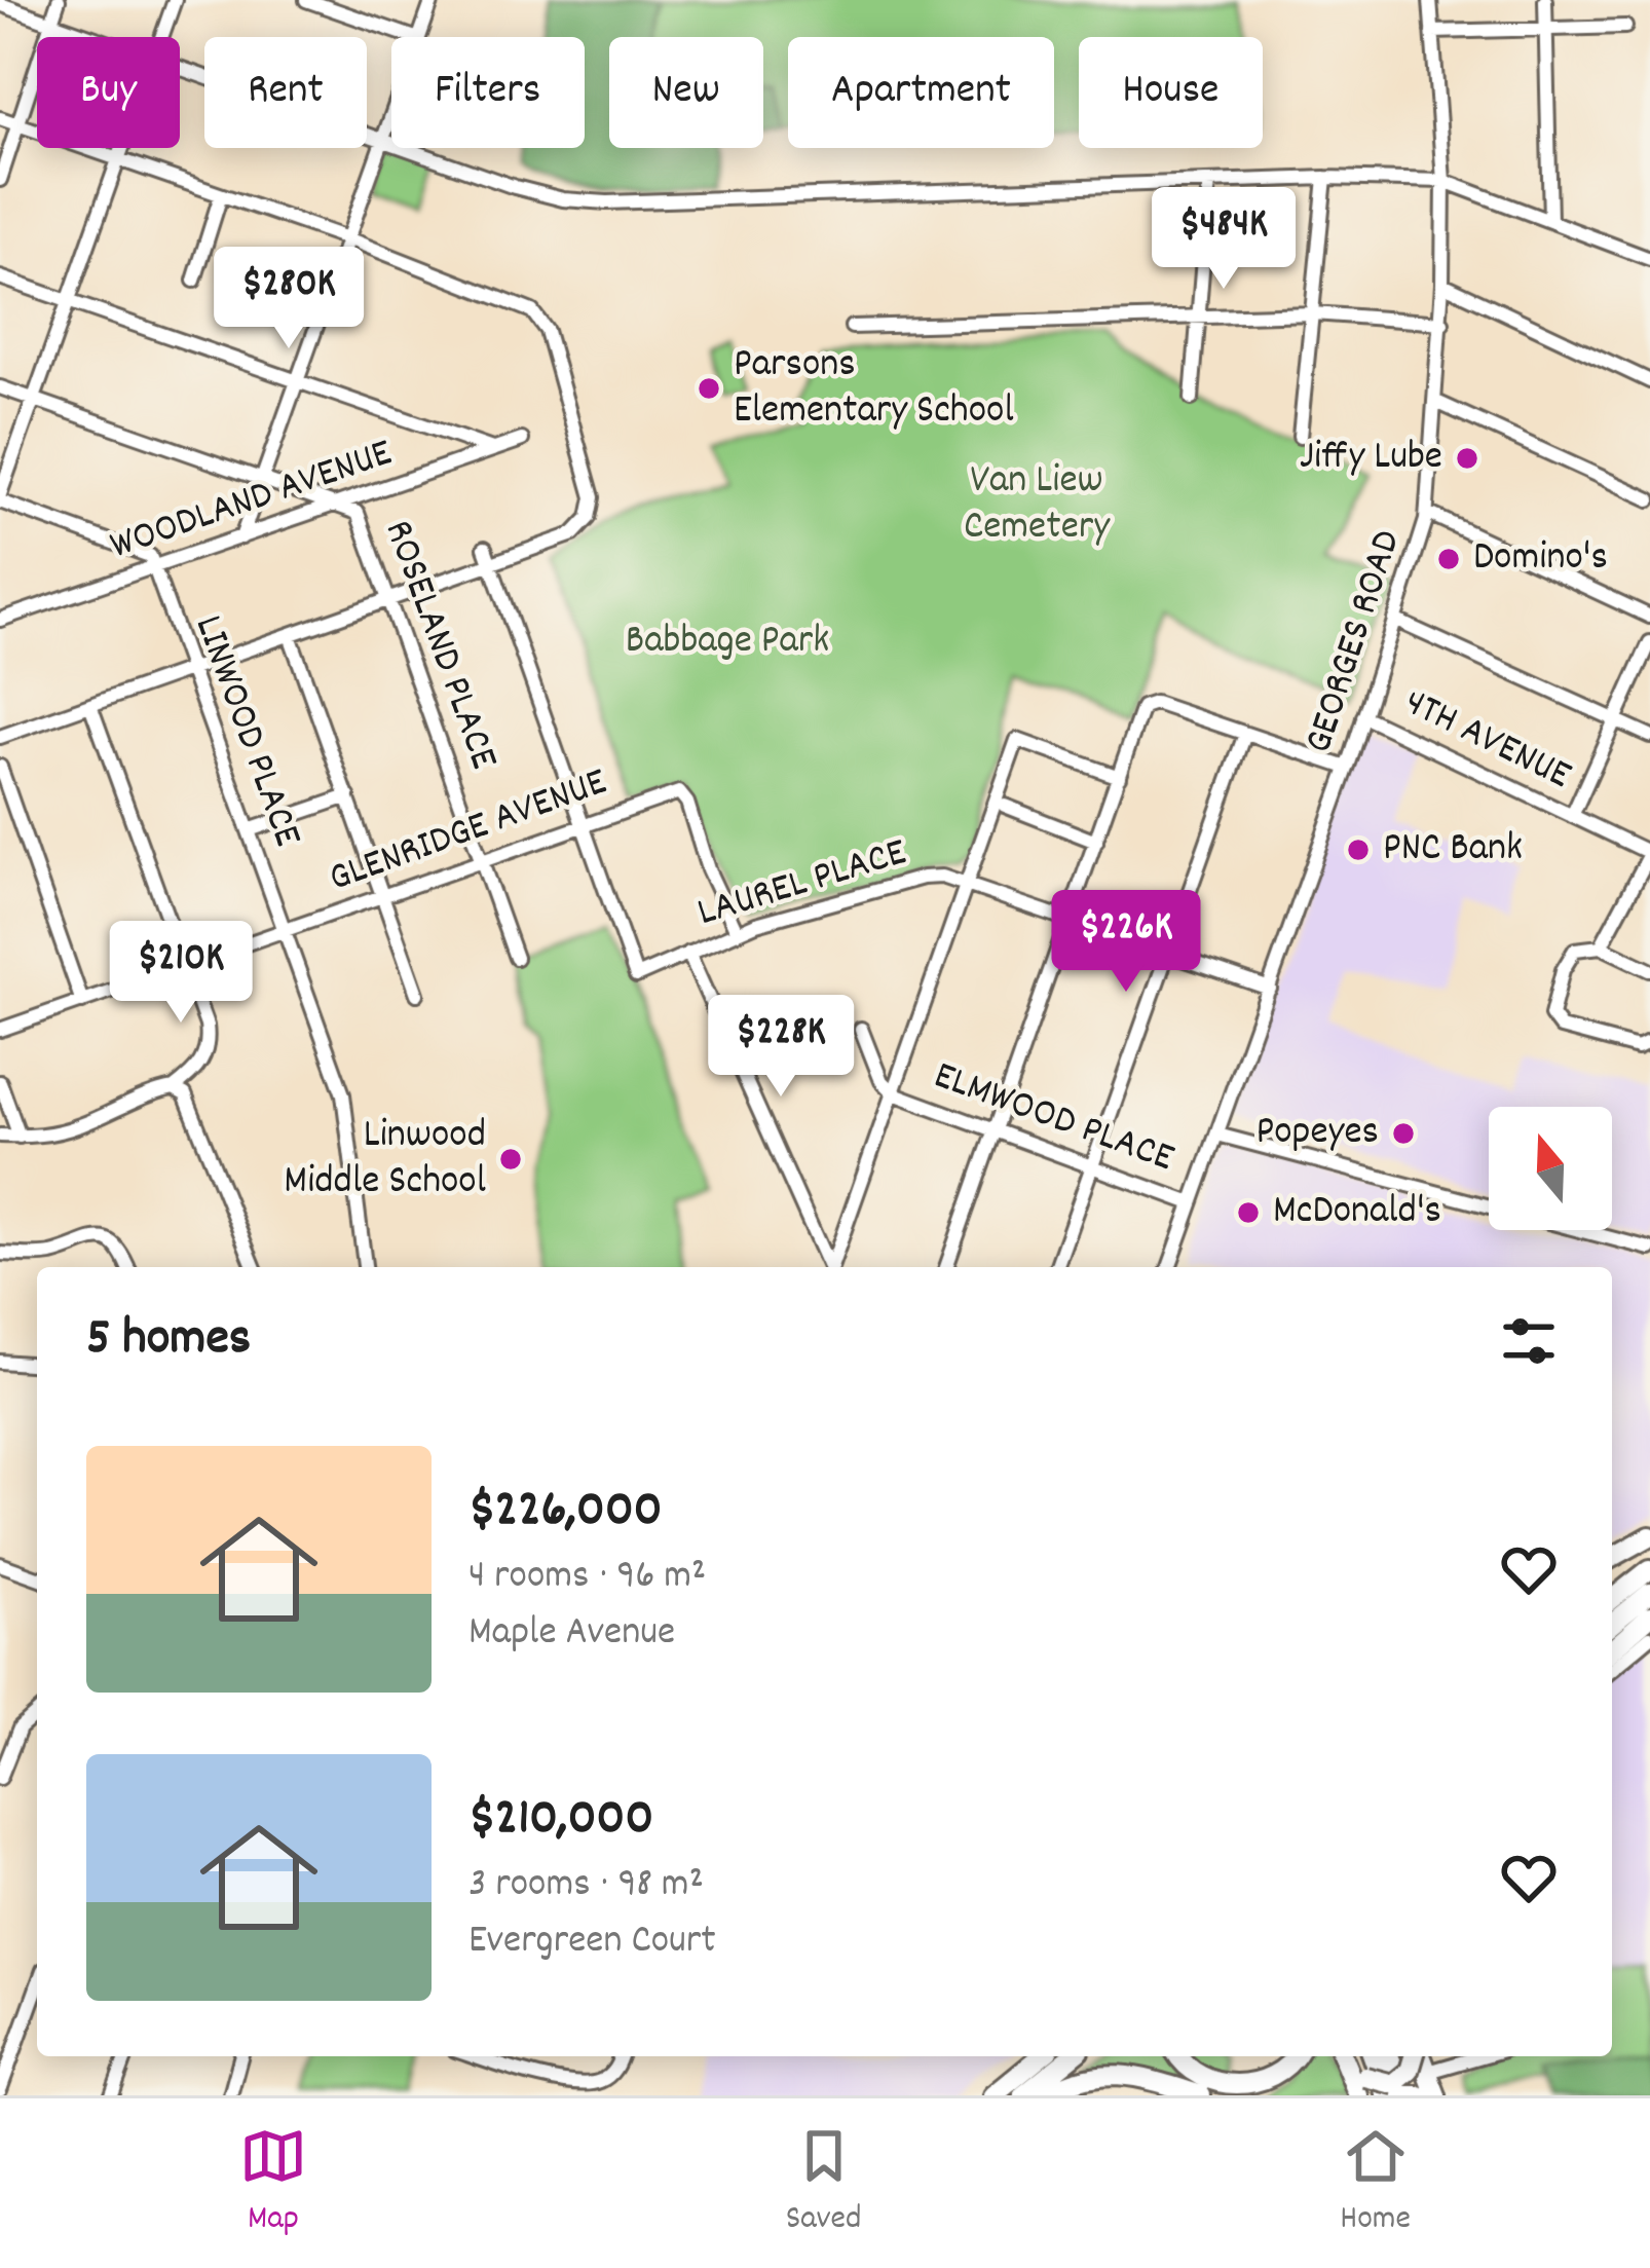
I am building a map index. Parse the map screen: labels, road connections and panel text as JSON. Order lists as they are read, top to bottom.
{
  "streets": {
    "street": [
      "WOODLAND AVENUE",
      "GEORGES ROAD",
      "ROSELAND PLACE",
      "LINWOOD PLACE",
      "4TH AVENUE",
      "GLENRIDGE AVENUE",
      "LAUREL PLACE",
      "ELMWOOD PLACE"
    ]
  },
  "crossings": [
    ["WOODLAND AVENUE", "ROSELAND PLACE"],
    ["WOODLAND AVENUE", "LINWOOD PLACE"],
    ["GEORGES ROAD", "4TH AVENUE"],
    ["GEORGES ROAD", "LAUREL PLACE"],
    ["GEORGES ROAD", "ELMWOOD PLACE"],
    ["ROSELAND PLACE", "GLENRIDGE AVENUE"],
    ["LINWOOD PLACE", "GLENRIDGE AVENUE"],
    ["GLENRIDGE AVENUE", "LAUREL PLACE"]
  ],
  "parks": ["Van Liew Cemetery", "Babbage Park"],
  "places": [
    "Parsons Elementary School",
    "Jiffy Lube",
    "Domino's",
    "PNC Bank",
    "Popeyes",
    "Linwood Middle School",
    "McDonald's"
  ],
  "north": "top",
  "page": {
    "chip": [
      "Buy",
      "Rent",
      "Filters",
      "New",
      "Apartment",
      "House"
    ],
    "price": [
      "$484K",
      "$280K",
      "$226K",
      "$210K",
      "$228K"
    ],
    "heading": "5 homes",
    "list": [
      {
        "name": "$226,000",
        "note": "4 rooms · 96 m² · Maple Avenue"
      },
      {
        "name": "$210,000",
        "note": "3 rooms · 98 m² · Evergreen Court"
      }
    ],
    "tabs": ["Map", "Saved", "Home"]
  }
}
